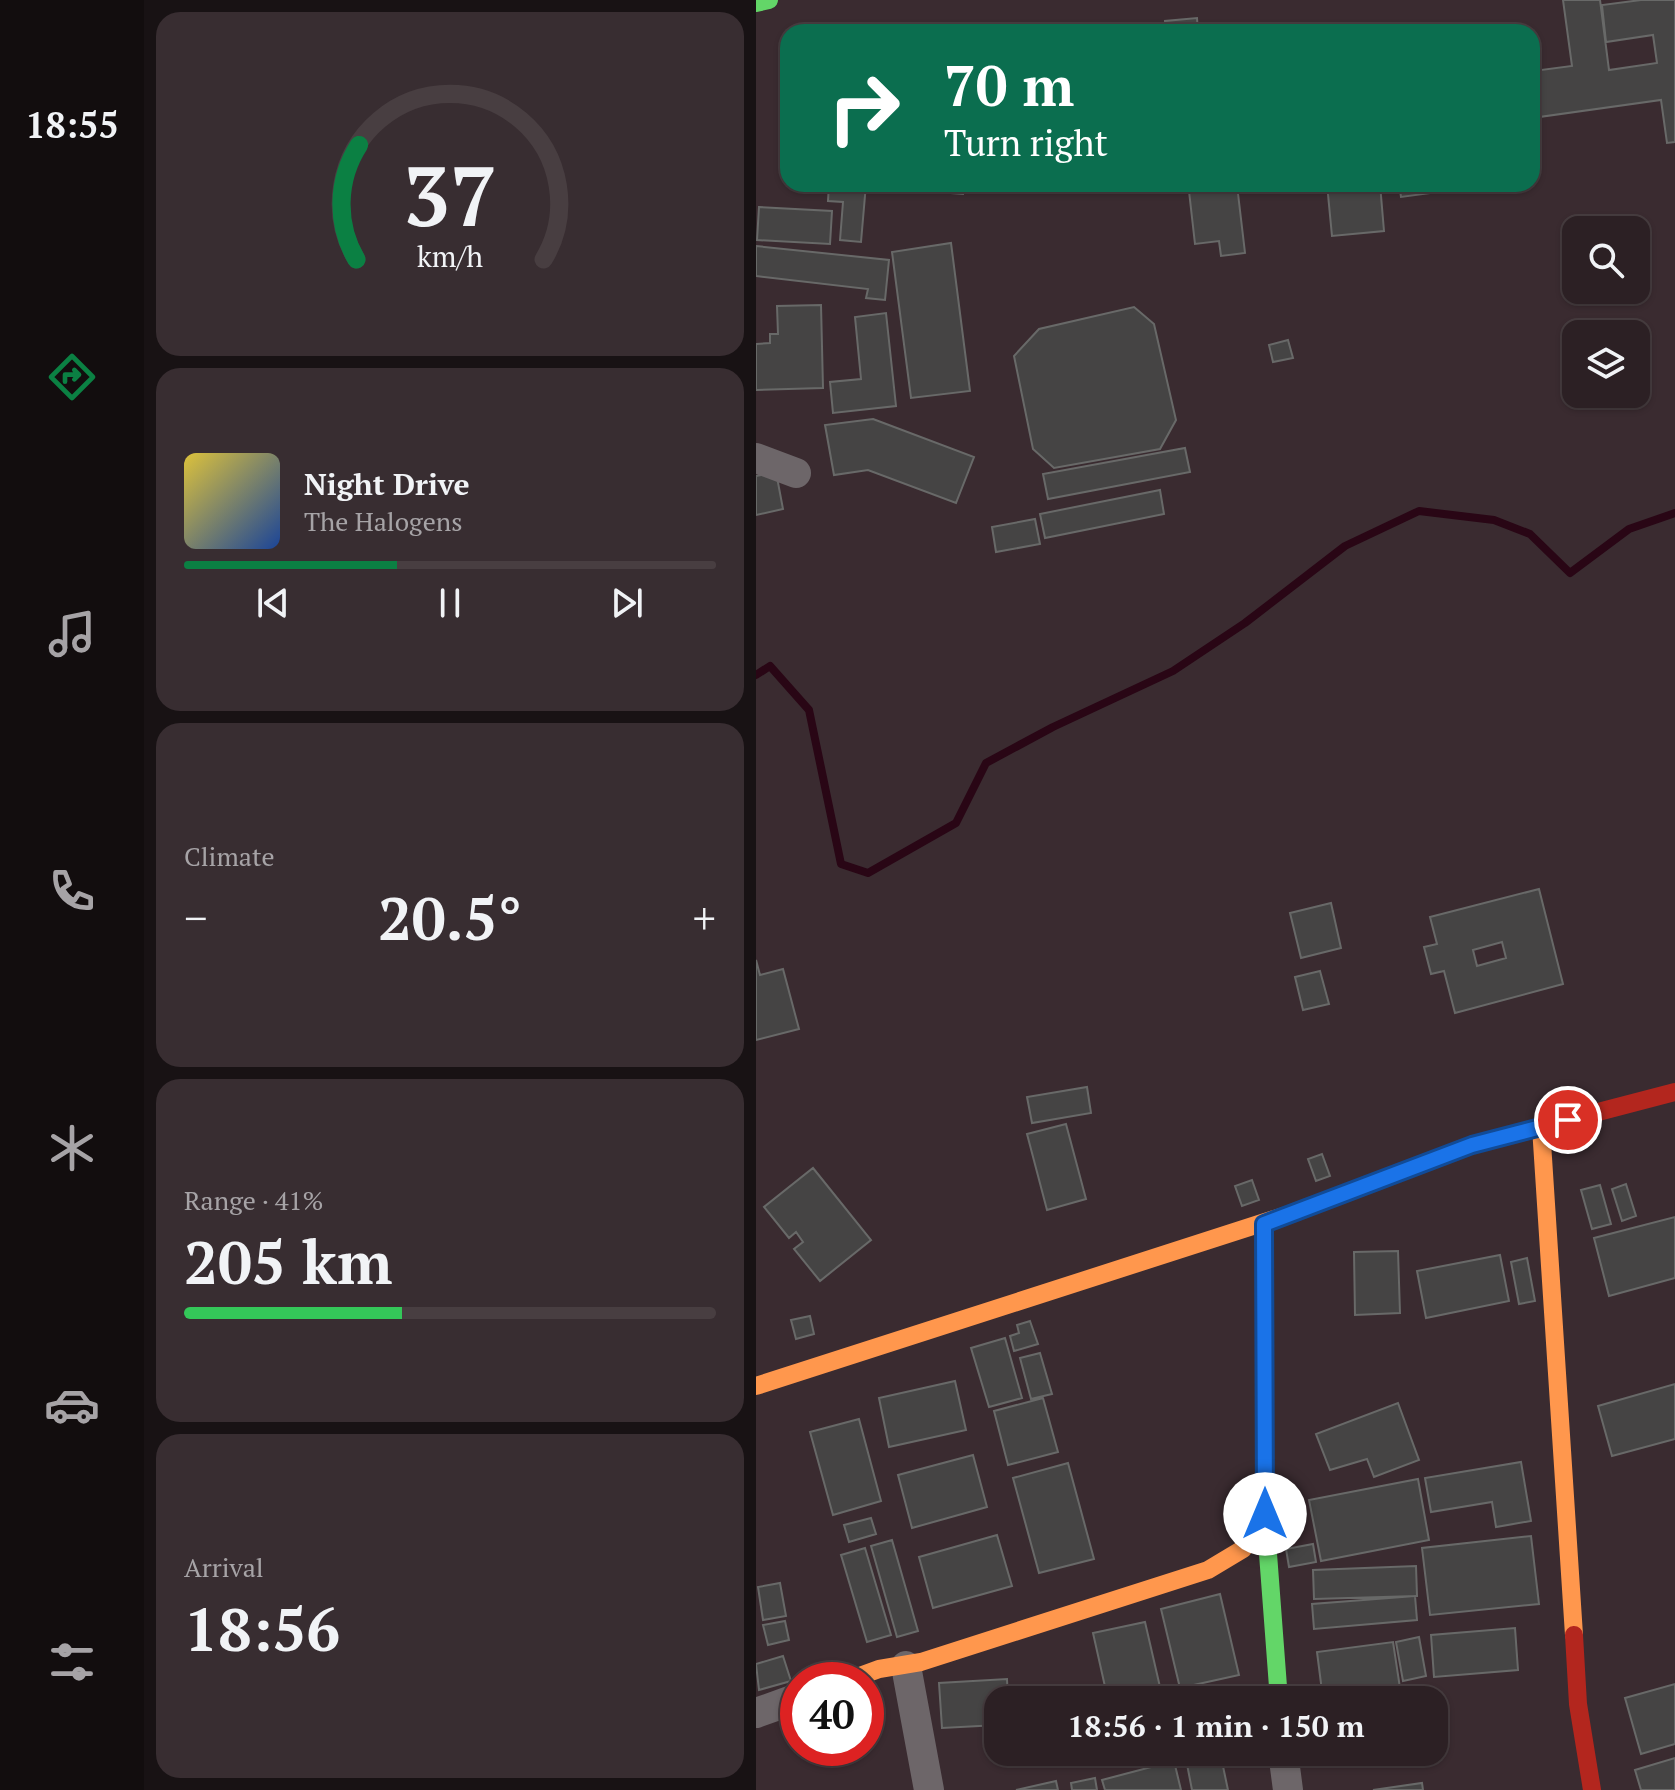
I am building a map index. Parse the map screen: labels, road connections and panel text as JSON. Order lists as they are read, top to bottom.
{
  "page": {
    "tabs": "18:55",
    "turn": ["70 m", "Turn right"],
    "song": ["Night Drive", "The Halogens"],
    "tile": [
      "Climate",
      ["Range · 41%", "205 km"],
      ["Arrival", "18:56"]
    ],
    "heat": ["−", "20.5°", "+"],
    "limit": "40",
    "trip": "18:56 · 1 min · 150 m",
    "gauge": ["37", "km/h"]
  }
}
